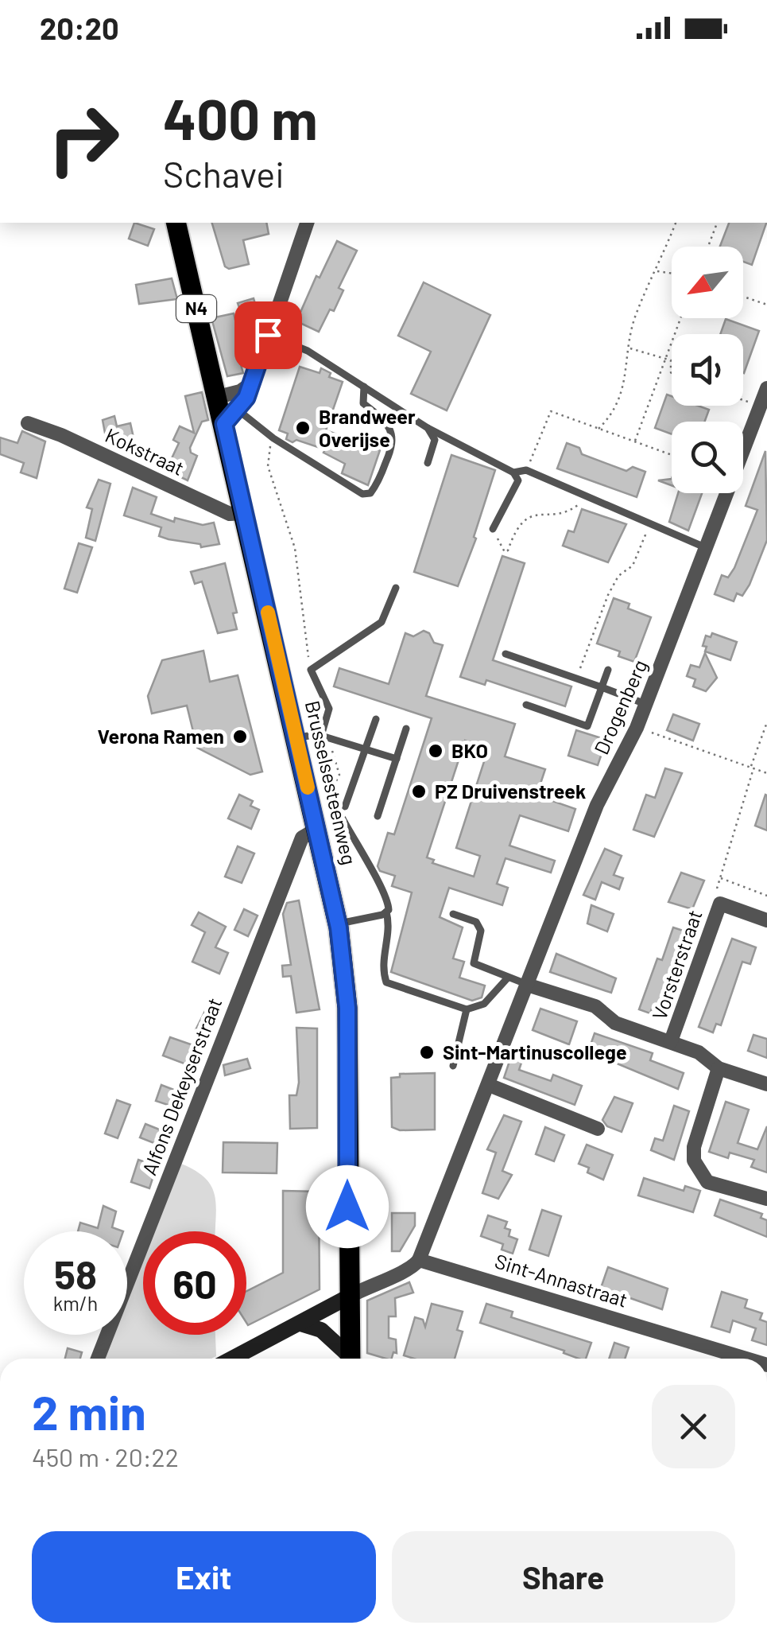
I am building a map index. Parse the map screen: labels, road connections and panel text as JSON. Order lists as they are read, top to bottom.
{
  "streets": {
    "main road": ["N4", "Brusselsesteenweg"],
    "street": [
      "Kokstraat",
      "Drogenberg",
      "Vorsterstraat",
      "Alfons Dekeyserstraat",
      "Sint-Annastraat"
    ]
  },
  "crossings": [
    ["Kokstraat", "Brusselsesteenweg"],
    ["Drogenberg", "Sint-Annastraat"],
    ["Brusselsesteenweg", "Alfons Dekeyserstraat"]
  ],
  "places": [
    "Brandweer Overijse",
    "Verona Ramen",
    "BKO",
    "PZ Druivenstreek",
    "Sint-Martinuscollege"
  ],
  "north": "bottom left",
  "page": {
    "status": "20:20",
    "turn": ["400 m", "Schavei"],
    "speed": "58 km/h",
    "limit": "60",
    "heading": ["2 min", "450 m · 20:22"],
    "buttons": ["Exit", "Share"]
  }
}
